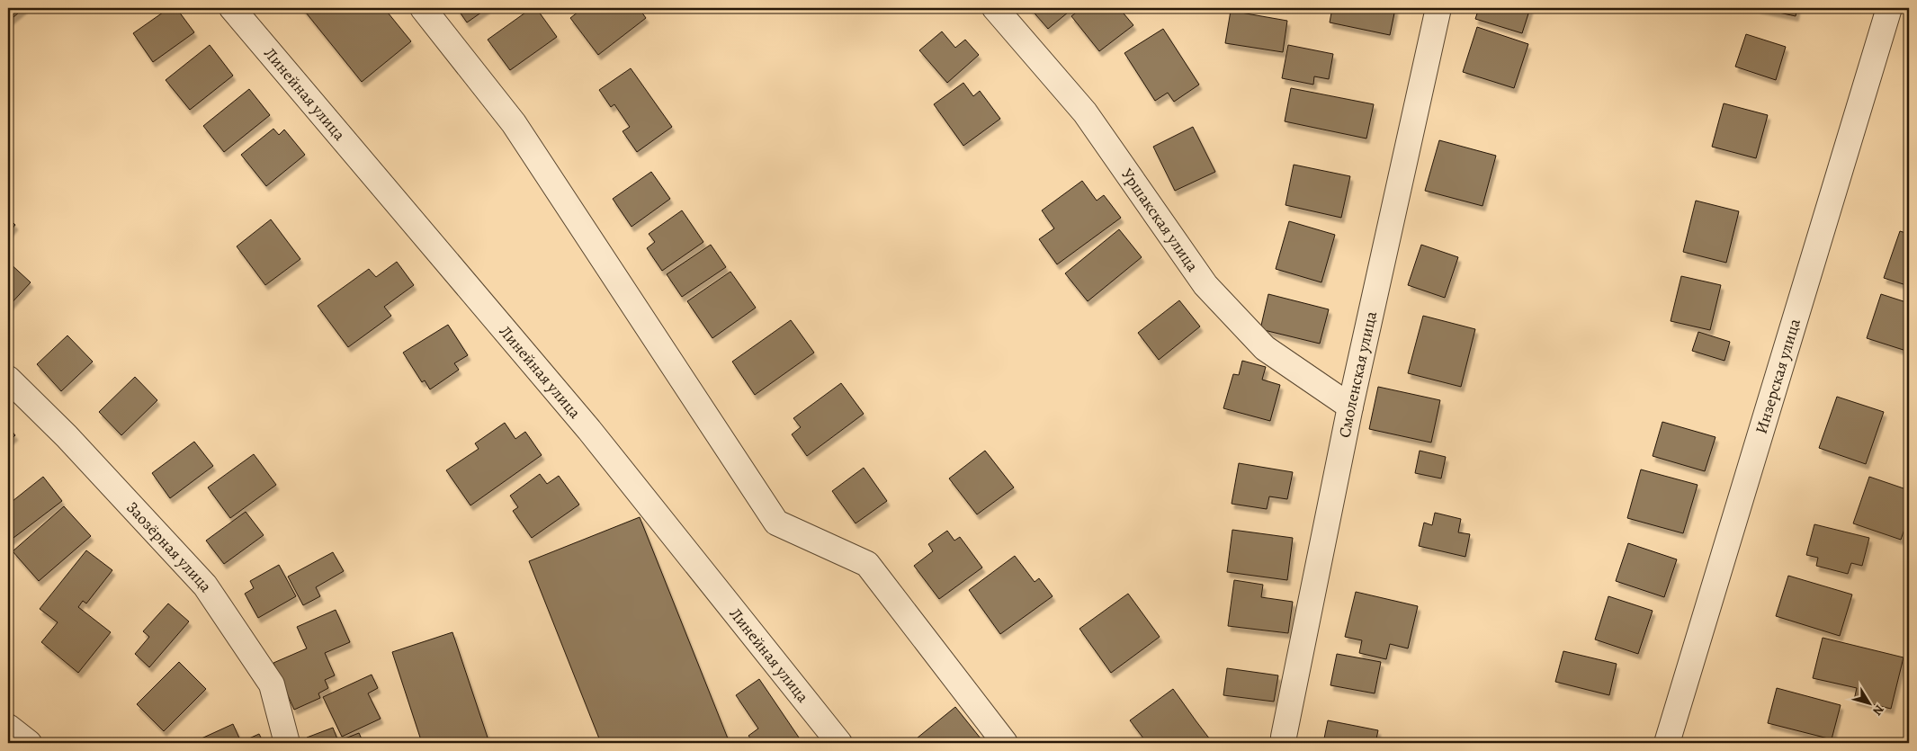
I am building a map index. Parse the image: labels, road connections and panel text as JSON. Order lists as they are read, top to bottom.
{
  "streets": {
    "street": [
      "Линейная улица",
      "Уршакская улица",
      "Смоленская улица",
      "Инзерская улица",
      "Заозёрная улица"
    ]
  },
  "crossings": [
    ["Уршакская улица", "Смоленская улица"]
  ],
  "north": "bottom right"
}
